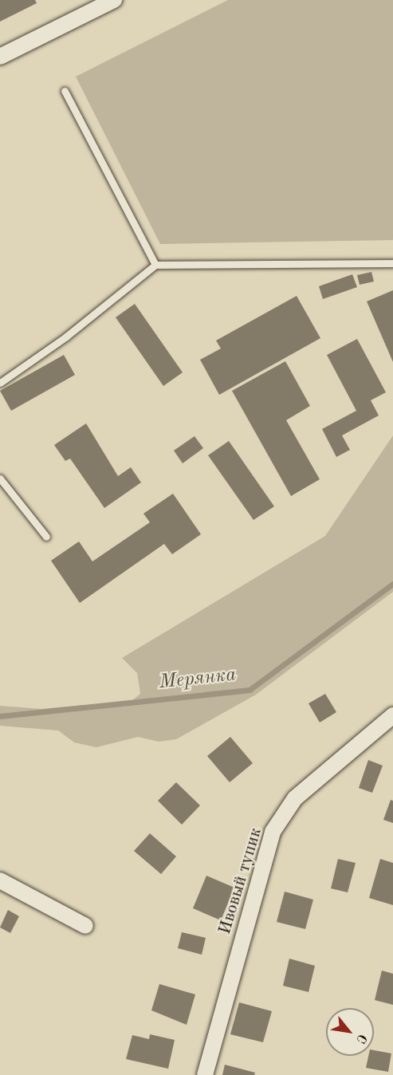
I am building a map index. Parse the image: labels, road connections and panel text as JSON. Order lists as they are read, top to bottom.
{
  "streets": {
    "street": ["Ивовый тупик"]
  },
  "water": ["Мерянка"],
  "north": "bottom right"
}
